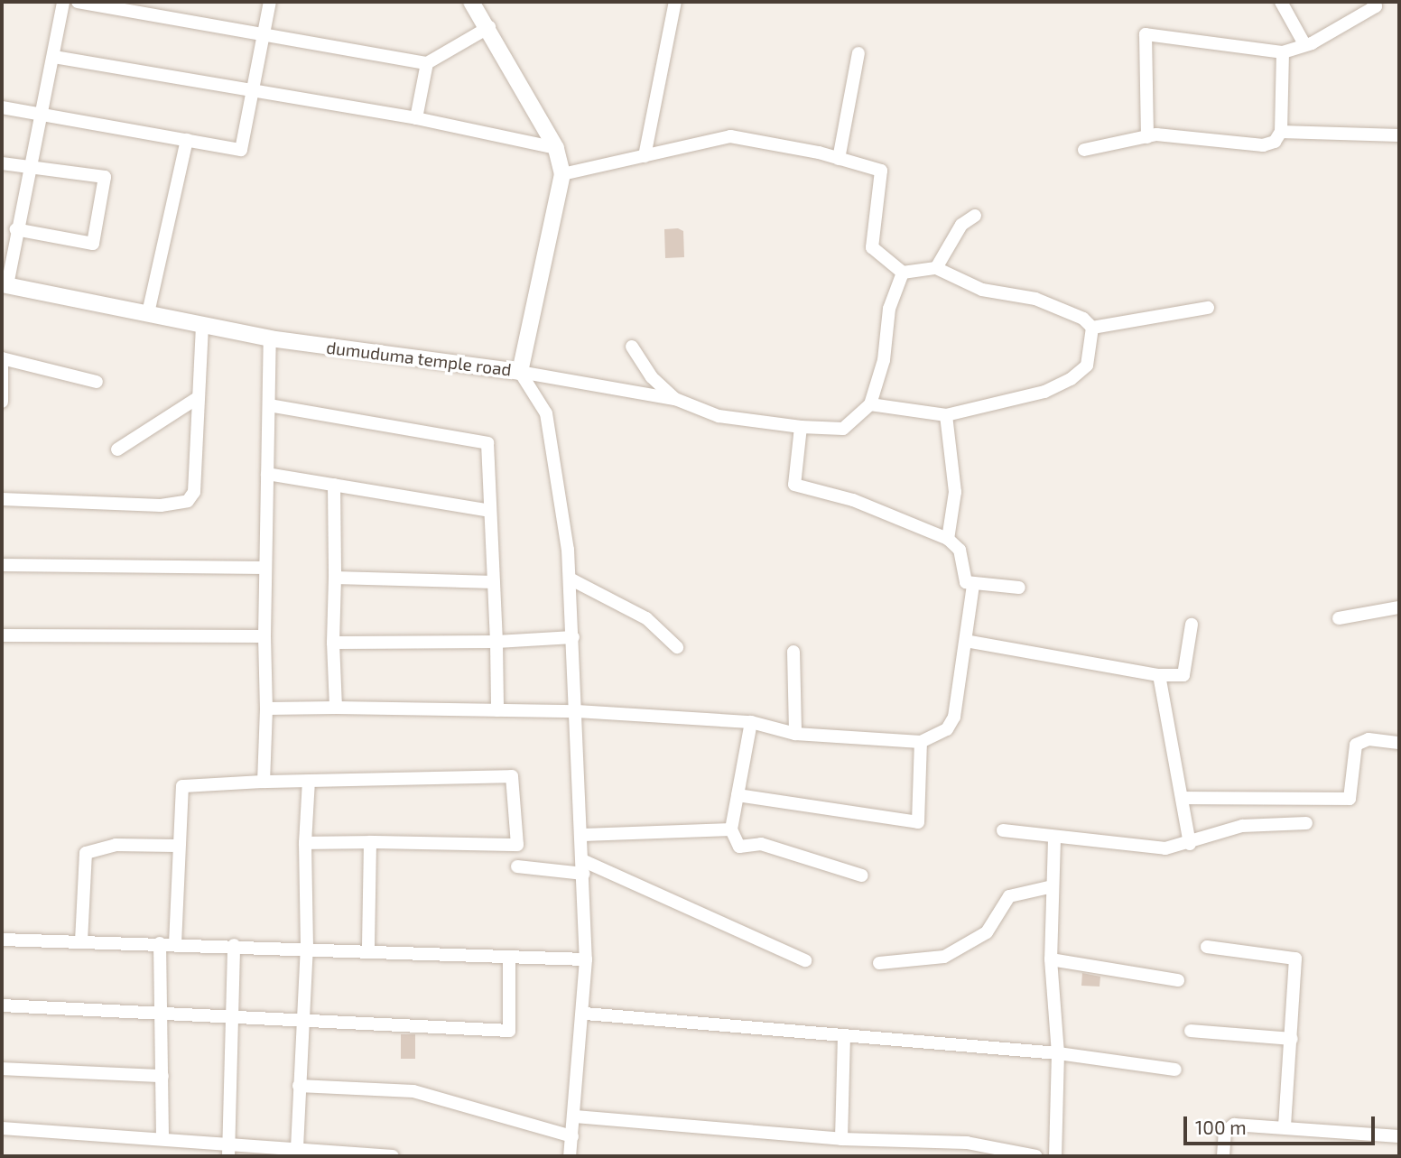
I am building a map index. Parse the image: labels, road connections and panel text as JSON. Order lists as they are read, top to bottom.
{
  "streets": {
    "street": ["dumuduma temple road"]
  },
  "scale_bar": "100 m"
}
